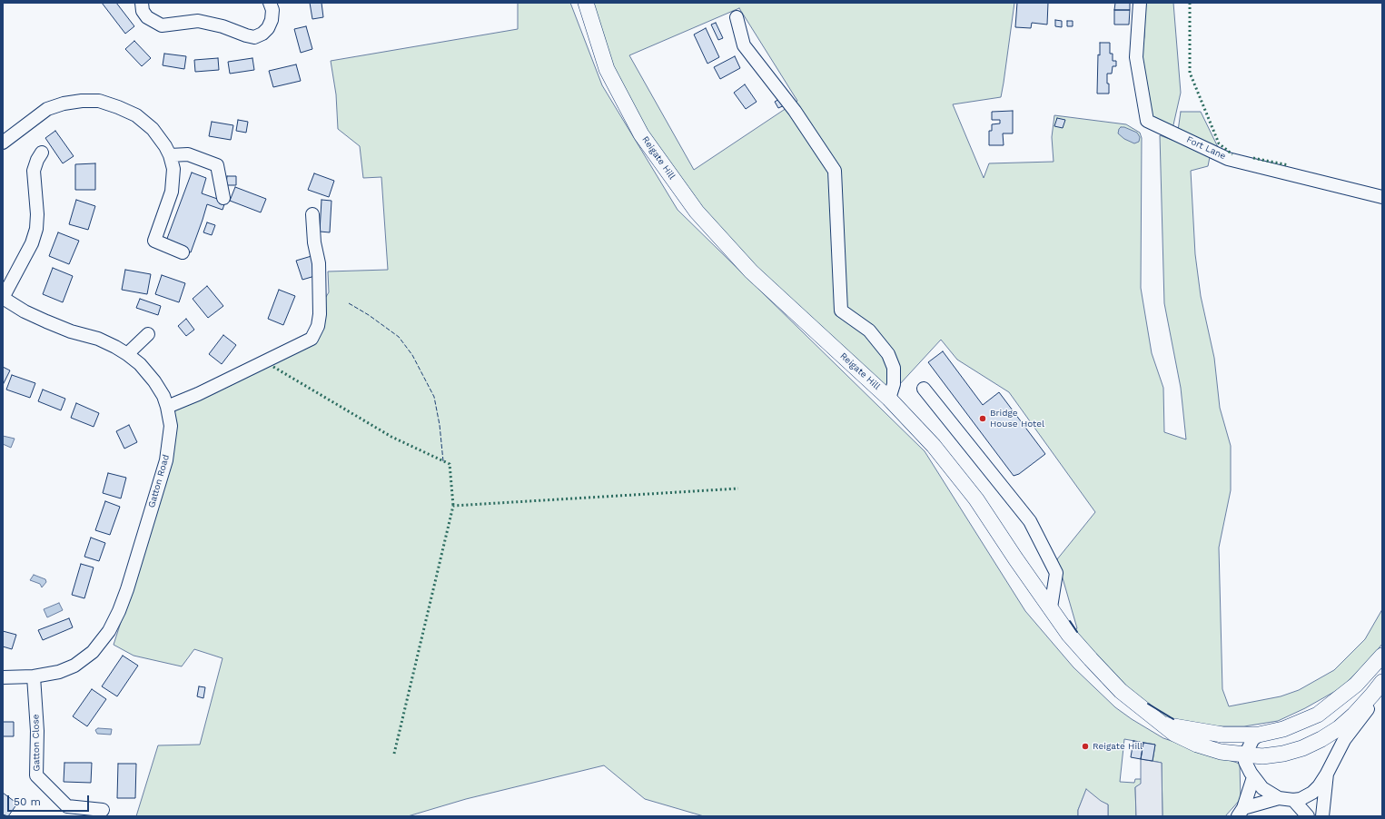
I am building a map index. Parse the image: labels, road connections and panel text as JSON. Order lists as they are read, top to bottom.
{
  "streets": {
    "main road": ["Reigate Hill"],
    "street": ["Fort Lane", "Gatton Road", "Gatton Close"]
  },
  "crossings": [
    ["Gatton Road", "Gatton Close"]
  ],
  "places": ["Bridge House Hotel", "Reigate Hill"],
  "scale_bar": "50 m"
}
